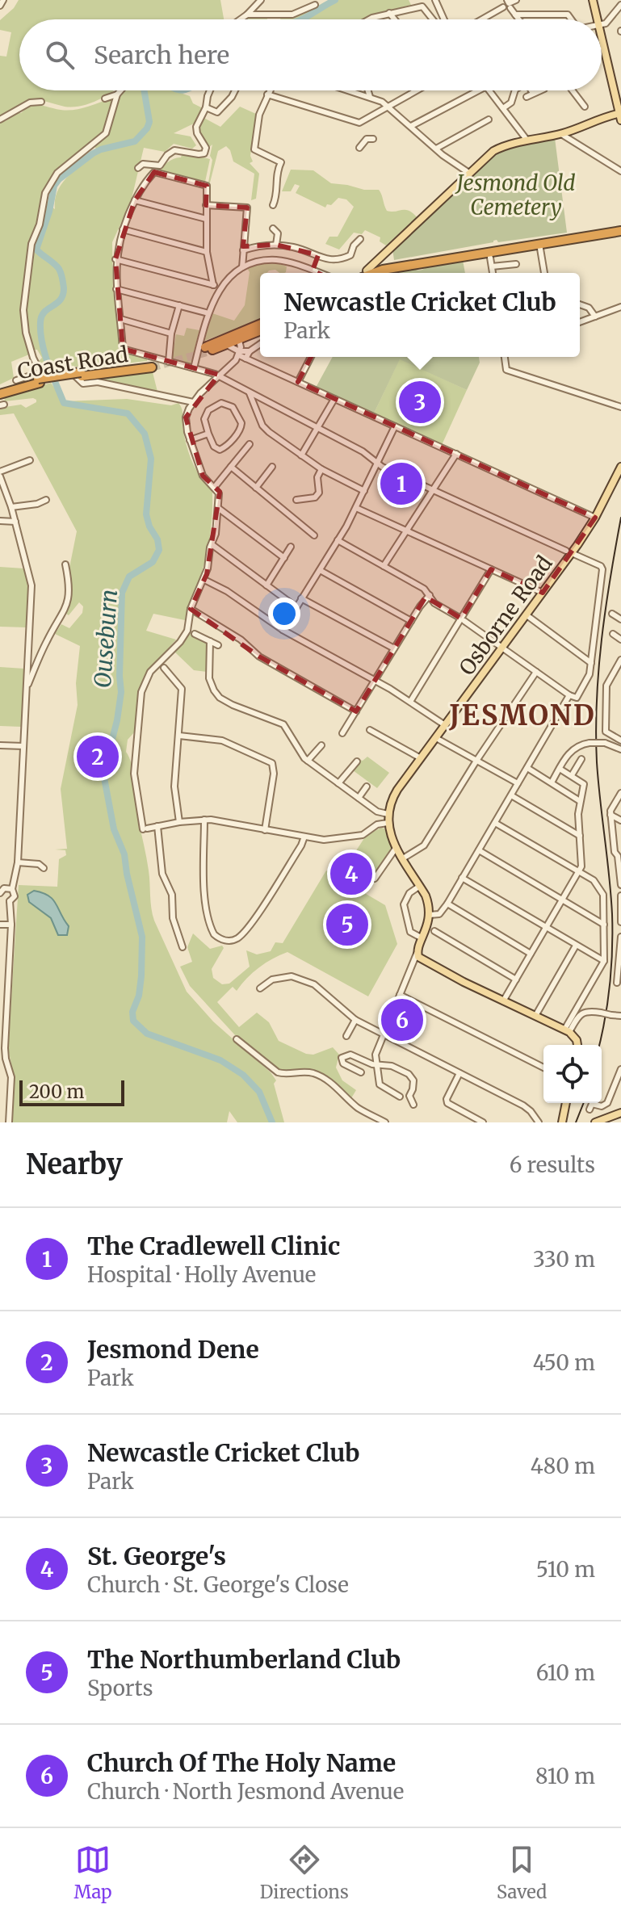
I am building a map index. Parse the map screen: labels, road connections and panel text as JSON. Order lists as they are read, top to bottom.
{
  "streets": {
    "highway": ["Coast Road"],
    "main road": ["Osborne Road"]
  },
  "districts": ["JESMOND"],
  "water": ["Ouseburn"],
  "parks": ["Jesmond Old Cemetery"],
  "scale_bar": "200 m",
  "page": {
    "search": "Search here",
    "popup": ["Newcastle Cricket Club", "Park"],
    "pins": [
      "3",
      "1",
      "2",
      "4",
      "5",
      "6"
    ],
    "scale": "200 m",
    "heading": ["Nearby", "6 results"],
    "list": [
      {
        "mark": "1",
        "name": "The Cradlewell Clinic",
        "note": "Hospital · Holly Avenue",
        "value": "330 m"
      },
      {
        "mark": "2",
        "name": "Jesmond Dene",
        "note": "Park",
        "value": "450 m"
      },
      {
        "mark": "3",
        "name": "Newcastle Cricket Club",
        "note": "Park",
        "value": "480 m"
      },
      {
        "mark": "4",
        "name": "St. George's",
        "note": "Church · St. George's Close",
        "value": "510 m"
      },
      {
        "mark": "5",
        "name": "The Northumberland Club",
        "note": "Sports",
        "value": "610 m"
      },
      {
        "mark": "6",
        "name": "Church Of The Holy Name",
        "note": "Church · North Jesmond Avenue",
        "value": "810 m"
      }
    ],
    "nav": ["Map", "Directions", "Saved"]
  }
}
